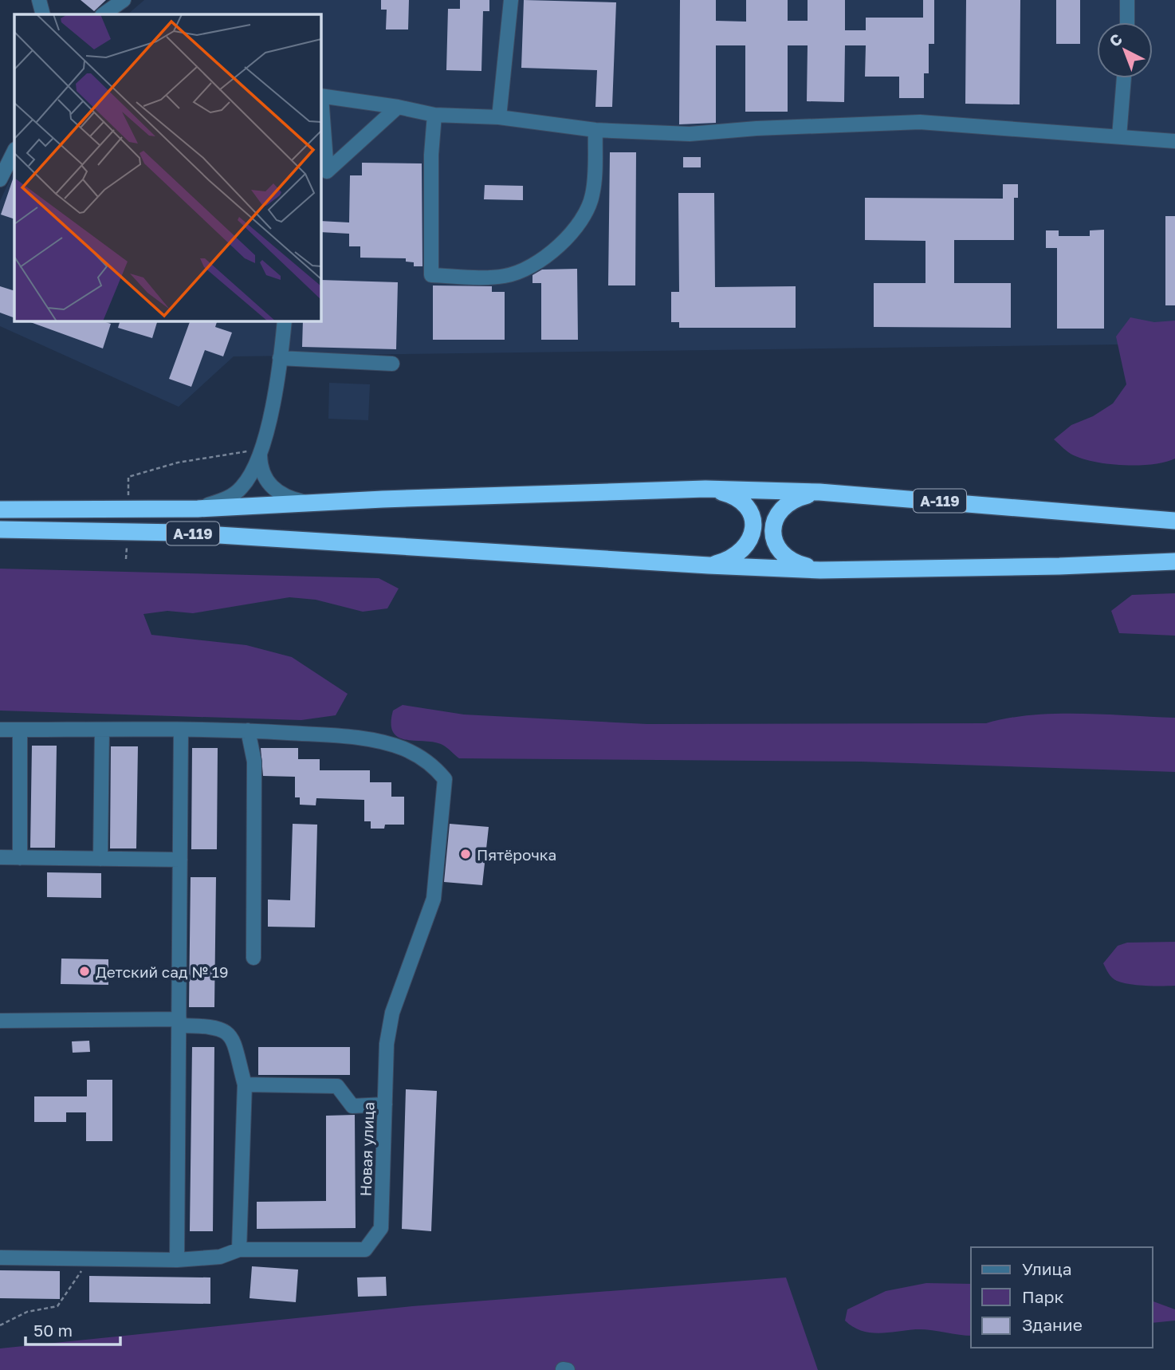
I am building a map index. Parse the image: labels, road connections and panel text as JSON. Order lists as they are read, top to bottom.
{
  "streets": {
    "highway": ["А-119"],
    "street": ["Новая улица"]
  },
  "places": ["Пятёрочка", "Детский сад № 19"],
  "legend": ["Улица", "Парк", "Здание"],
  "scale_bar": "50 m",
  "north": "top left"
}
